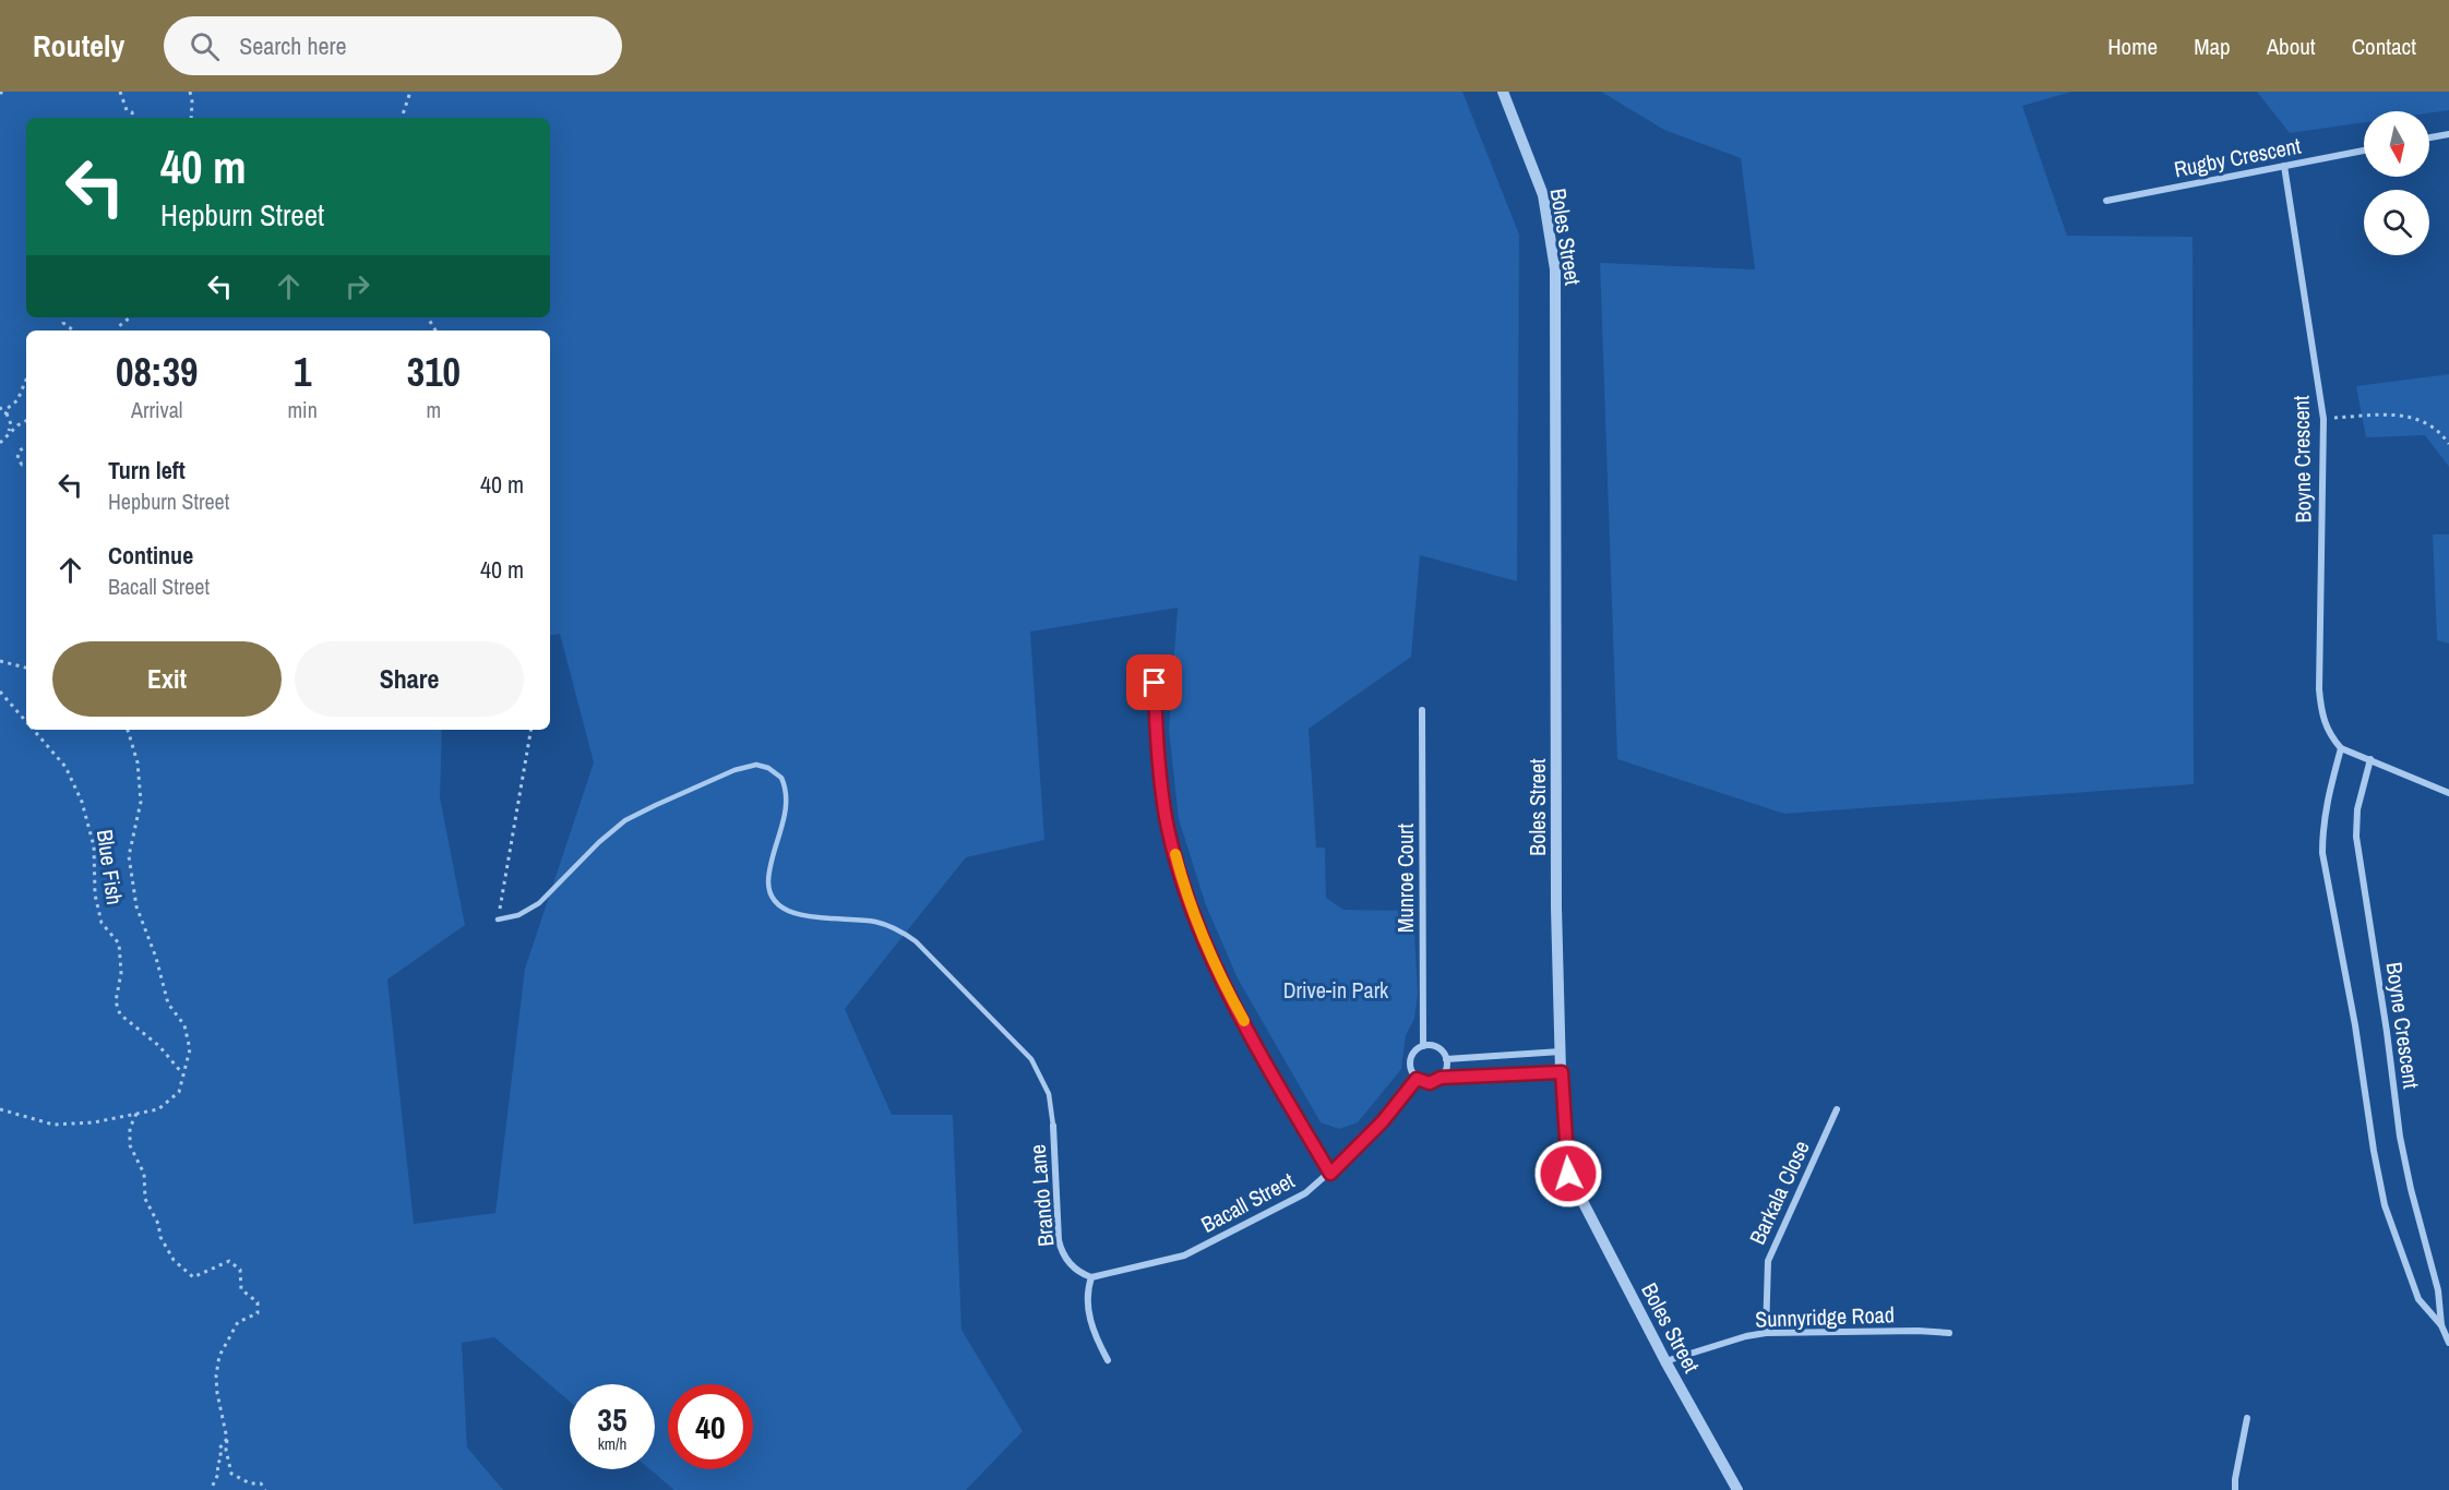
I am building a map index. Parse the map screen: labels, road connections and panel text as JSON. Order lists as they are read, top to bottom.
{
  "streets": {
    "street": [
      "Rugby Crescent",
      "Boles Street",
      "Boyne Crescent",
      "Munroe Court",
      "Barkala Close",
      "Brando Lane",
      "Bacall Street",
      "Sunnyridge Road"
    ],
    "path": ["Blue Fish"]
  },
  "crossings": [
    ["Rugby Crescent", "Boyne Crescent"],
    ["Boles Street", "Sunnyridge Road"],
    ["Munroe Court", "Bacall Street"],
    ["Barkala Close", "Sunnyridge Road"],
    ["Brando Lane", "Bacall Street"]
  ],
  "parks": ["Drive-in Park"],
  "north": "bottom",
  "page": {
    "header": "Routely",
    "search": "Search here",
    "nav": [
      "Home",
      "Map",
      "About",
      "Contact"
    ],
    "turn": ["40 m", "Hepburn Street"],
    "eta": [
      "08:39",
      "Arrival",
      "1",
      "min",
      "310",
      "m"
    ],
    "list": [
      {
        "name": "Turn left",
        "note": "Hepburn Street",
        "value": "40 m"
      },
      {
        "name": "Continue",
        "note": "Bacall Street",
        "value": "40 m"
      }
    ],
    "buttons": ["Exit", "Share"],
    "speed": "35 km/h",
    "limit": "40"
  }
}
